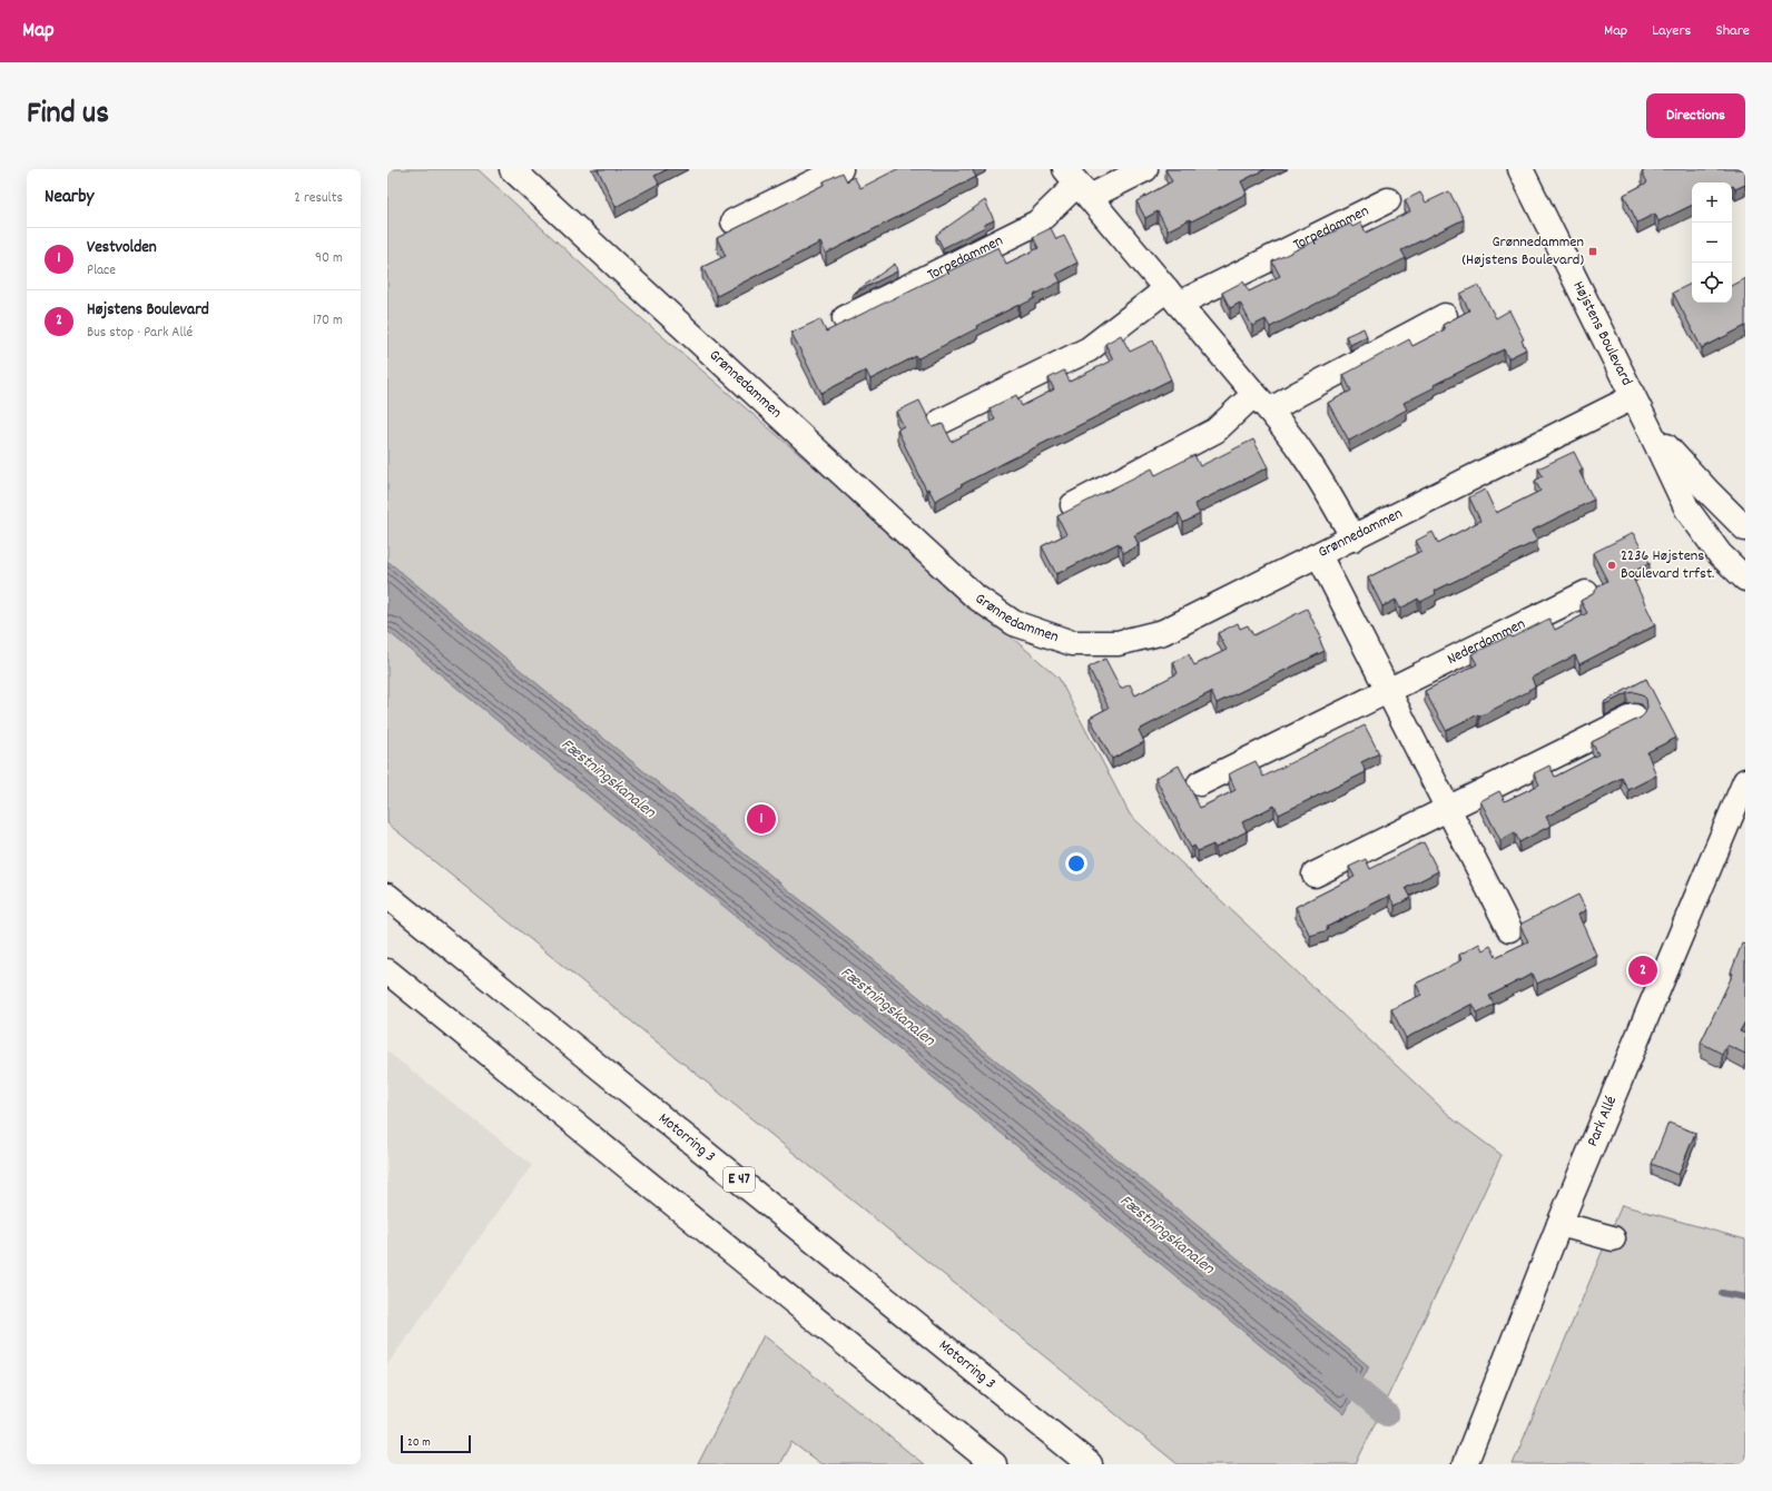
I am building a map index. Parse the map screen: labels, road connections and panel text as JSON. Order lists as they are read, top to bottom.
{
  "streets": {
    "main road": [
      "Torpedammen",
      "Højstens Boulevard",
      "Grønnedammen",
      "Nederdammen",
      "Park Allé",
      "Motorring 3",
      "E 47"
    ]
  },
  "crossings": [
    ["Højstens Boulevard", "Grønnedammen"]
  ],
  "water": ["Fæstningskanalen"],
  "places": {
    "transit": ["Grønnedammen (Højstens Boulevard)"],
    "other": ["2236 Højstens Boulevard trfst."]
  },
  "scale_bar": "20 m",
  "page": {
    "header": "Map",
    "nav": ["Map", "Layers", "Share"],
    "title": "Find us",
    "buttons": "Directions",
    "heading": ["Nearby", "2 results"],
    "map_buttons": ["+", "−"],
    "list": [
      {
        "mark": "1",
        "name": "Vestvolden",
        "note": "Place",
        "value": "90 m"
      },
      {
        "mark": "2",
        "name": "Højstens Boulevard",
        "note": "Bus stop · Park Allé",
        "value": "170 m"
      }
    ],
    "pins": ["1", "2"],
    "scale": "20 m"
  }
}
